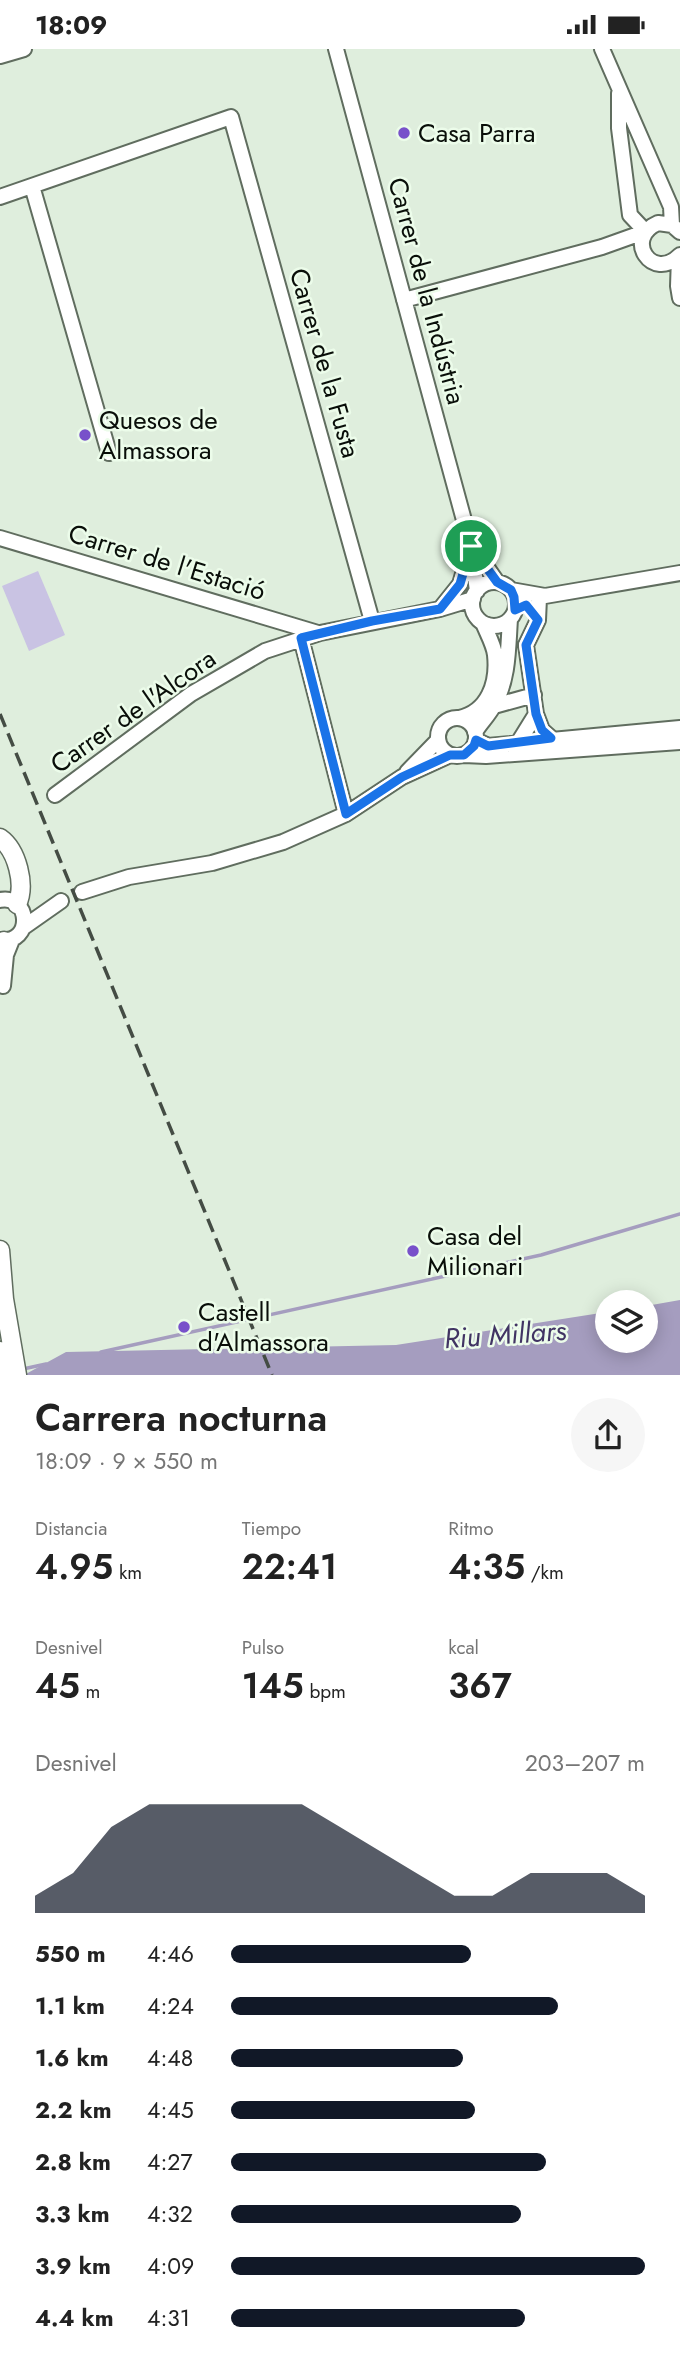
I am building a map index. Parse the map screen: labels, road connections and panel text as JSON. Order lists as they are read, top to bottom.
{
  "streets": {
    "street": [
      "Carrer de la Indústria",
      "Carrer de la Fusta",
      "Carrer de l'Estació",
      "Carrer de l'Alcora"
    ]
  },
  "crossings": [
    ["Carrer de la Indústria", "Carrer de l'Alcora"],
    ["Carrer de la Fusta", "Carrer de l'Alcora"],
    ["Carrer de l'Estació", "Carrer de l'Alcora"]
  ],
  "water": ["Riu Millars"],
  "places": [
    "Casa Parra",
    "Quesos de Almassora",
    "Casa del Milionari",
    "Castell d'Almassora"
  ],
  "page": {
    "status": "18:09",
    "heading": ["Carrera nocturna", "18:09 · 9 × 550 m"],
    "stats": [
      ["Distancia", "4.95 km"],
      ["Tiempo", "22:41"],
      ["Ritmo", "4:35 /km"],
      ["Desnivel", "45 m"],
      ["Pulso", "145 bpm"],
      ["kcal", "367"]
    ],
    "chart": ["Desnivel", "203–207 m"],
    "list": [
      {
        "name": "550 m",
        "note": "4:46"
      },
      {
        "name": "1.1 km",
        "note": "4:24"
      },
      {
        "name": "1.6 km",
        "note": "4:48"
      },
      {
        "name": "2.2 km",
        "note": "4:45"
      },
      {
        "name": "2.8 km",
        "note": "4:27"
      },
      {
        "name": "3.3 km",
        "note": "4:32"
      },
      {
        "name": "3.9 km",
        "note": "4:09"
      },
      {
        "name": "4.4 km",
        "note": "4:31"
      }
    ]
  }
}
